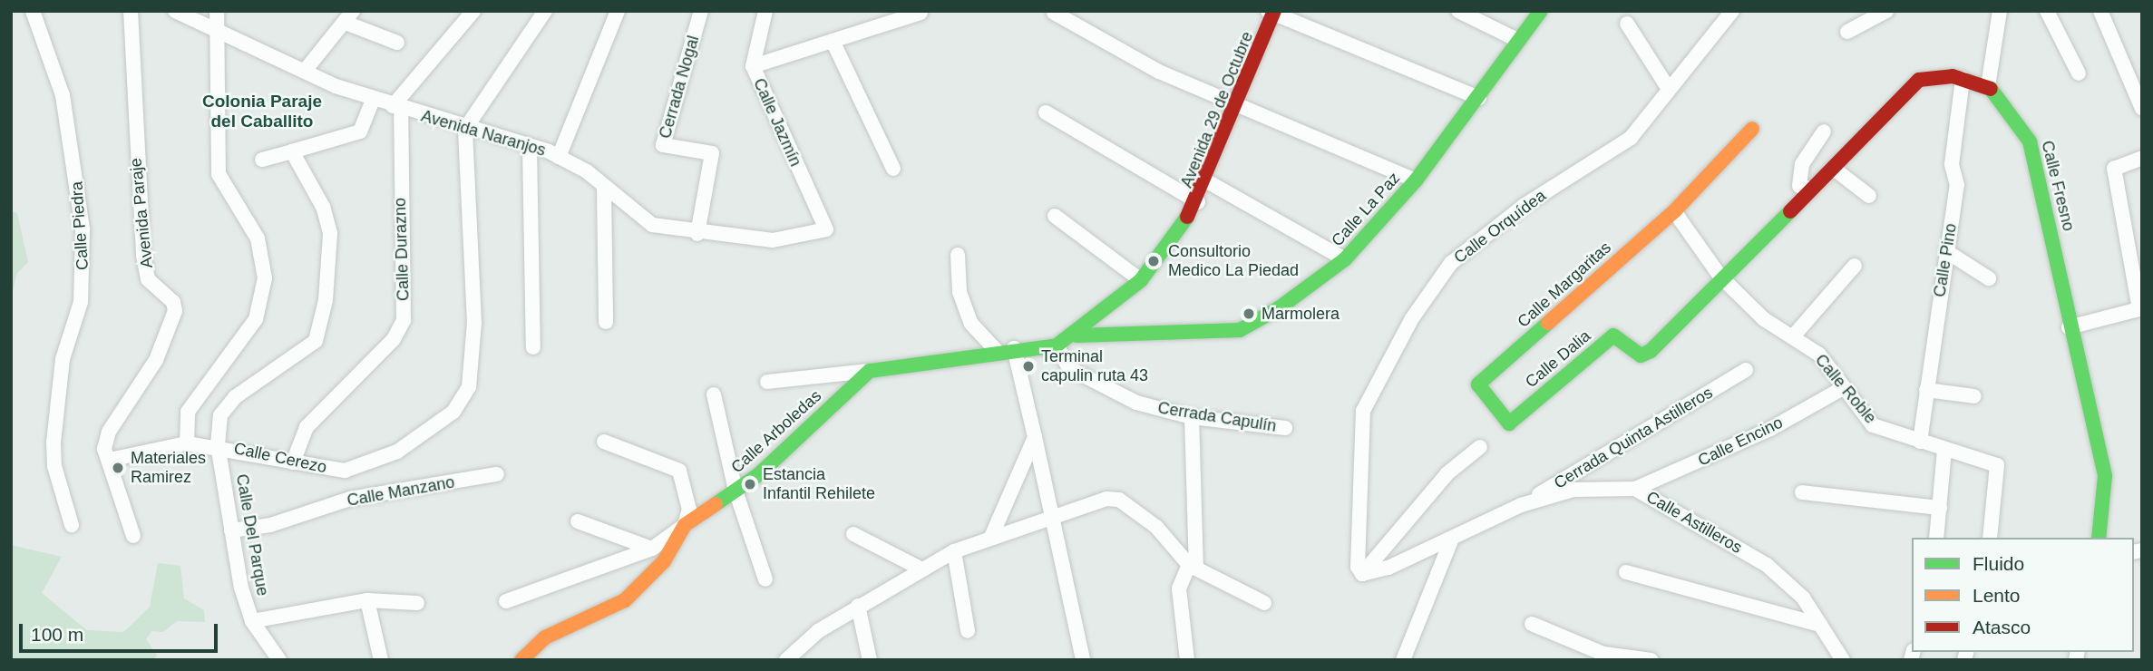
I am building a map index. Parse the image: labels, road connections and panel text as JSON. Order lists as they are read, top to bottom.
{
  "streets": {
    "street": [
      "Cerrada Nogal",
      "Avenida 29 de Octubre",
      "Calle Jazmín",
      "Avenida Naranjos",
      "Calle Fresno",
      "Calle La Paz",
      "Avenida Paraje",
      "Calle Piedra",
      "Calle Orquídea",
      "Calle Durazno",
      "Calle Pino",
      "Calle Margaritas",
      "Calle Dalia",
      "Calle Roble",
      "Cerrada Capulín",
      "Calle Arboledas",
      "Cerrada Quinta Astilleros",
      "Calle Encino",
      "Calle Cerezo",
      "Calle Manzano",
      "Calle Astilleros",
      "Calle Del Parque"
    ]
  },
  "crossings": [
    ["Cerrada Nogal", "Avenida Naranjos"],
    ["Avenida 29 de Octubre", "Calle La Paz"],
    ["Avenida 29 de Octubre", "Cerrada Capulín"],
    ["Calle Jazmín", "Avenida Naranjos"],
    ["Avenida Naranjos", "Calle Durazno"],
    ["Avenida Naranjos", "Calle Cerezo"],
    ["Avenida Paraje", "Calle Cerezo"],
    ["Calle Orquídea", "Calle Astilleros"],
    ["Calle Durazno", "Calle Cerezo"],
    ["Calle Pino", "Calle Roble"],
    ["Calle Margaritas", "Calle Dalia"],
    ["Calle Margaritas", "Calle Roble"],
    ["Calle Dalia", "Calle Roble"],
    ["Calle Roble", "Calle Encino"],
    ["Cerrada Quinta Astilleros", "Calle Astilleros"],
    ["Calle Encino", "Calle Astilleros"],
    ["Calle Cerezo", "Calle Del Parque"],
    ["Calle Manzano", "Calle Del Parque"]
  ],
  "districts": ["Colonia Paraje del Caballito"],
  "places": [
    "Consultorio Medico La Piedad",
    "Marmolera",
    "Terminal capulin ruta 43",
    "Materiales Ramirez",
    "Estancia Infantil Rehilete"
  ],
  "legend": ["Fluido", "Lento", "Atasco"],
  "scale_bar": "100 m"
}
